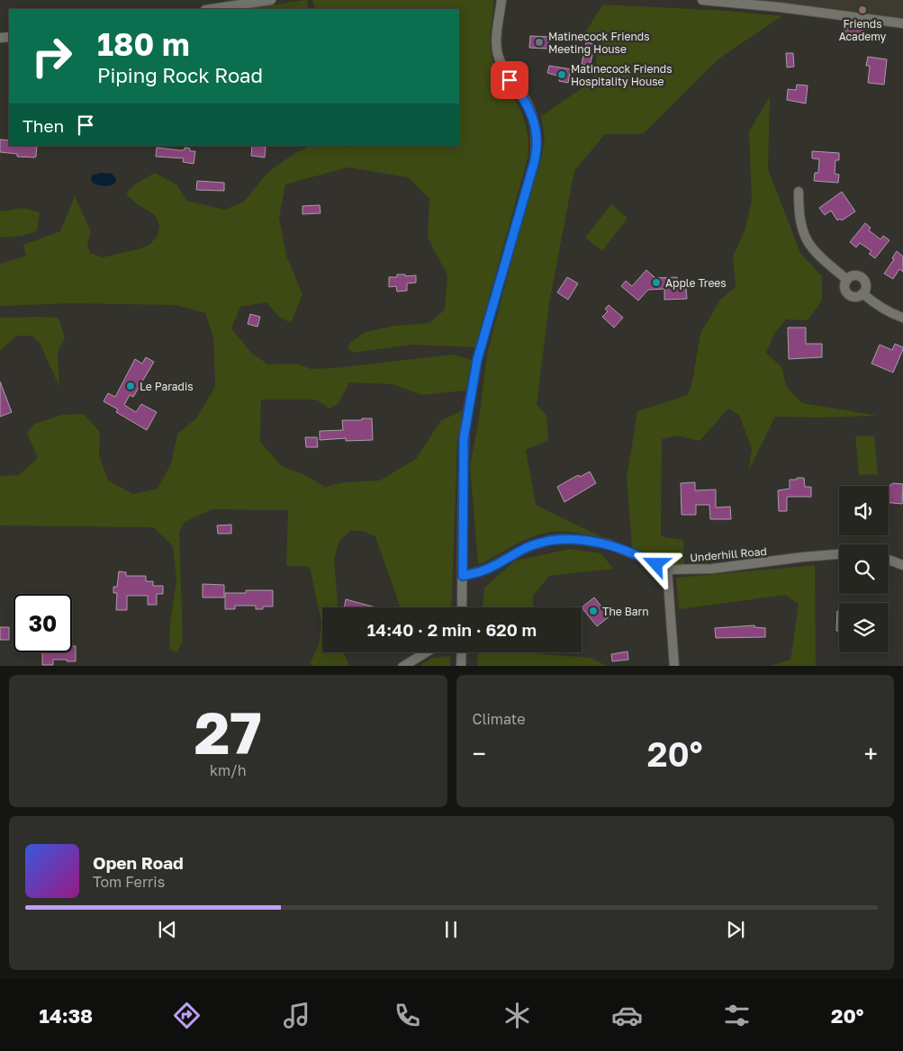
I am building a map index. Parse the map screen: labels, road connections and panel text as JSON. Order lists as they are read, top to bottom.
{
  "streets": {
    "street": ["Underhill Road"]
  },
  "places": [
    "Friends Academy",
    "Matinecock Friends Meeting House",
    "Matinecock Friends Hospitality House",
    "Apple Trees",
    "Le Paradis",
    "The Barn"
  ],
  "page": {
    "turn": ["180 m", "Piping Rock Road"],
    "then": "Then",
    "limit": "30",
    "trip": "14:40 · 2 min · 620 m",
    "tile": [
      ["27", "km/h"],
      "Climate"
    ],
    "heat": ["−", "20°", "+"],
    "song": ["Open Road", "Tom Ferris"],
    "tabs": ["14:38", "20°"]
  }
}
